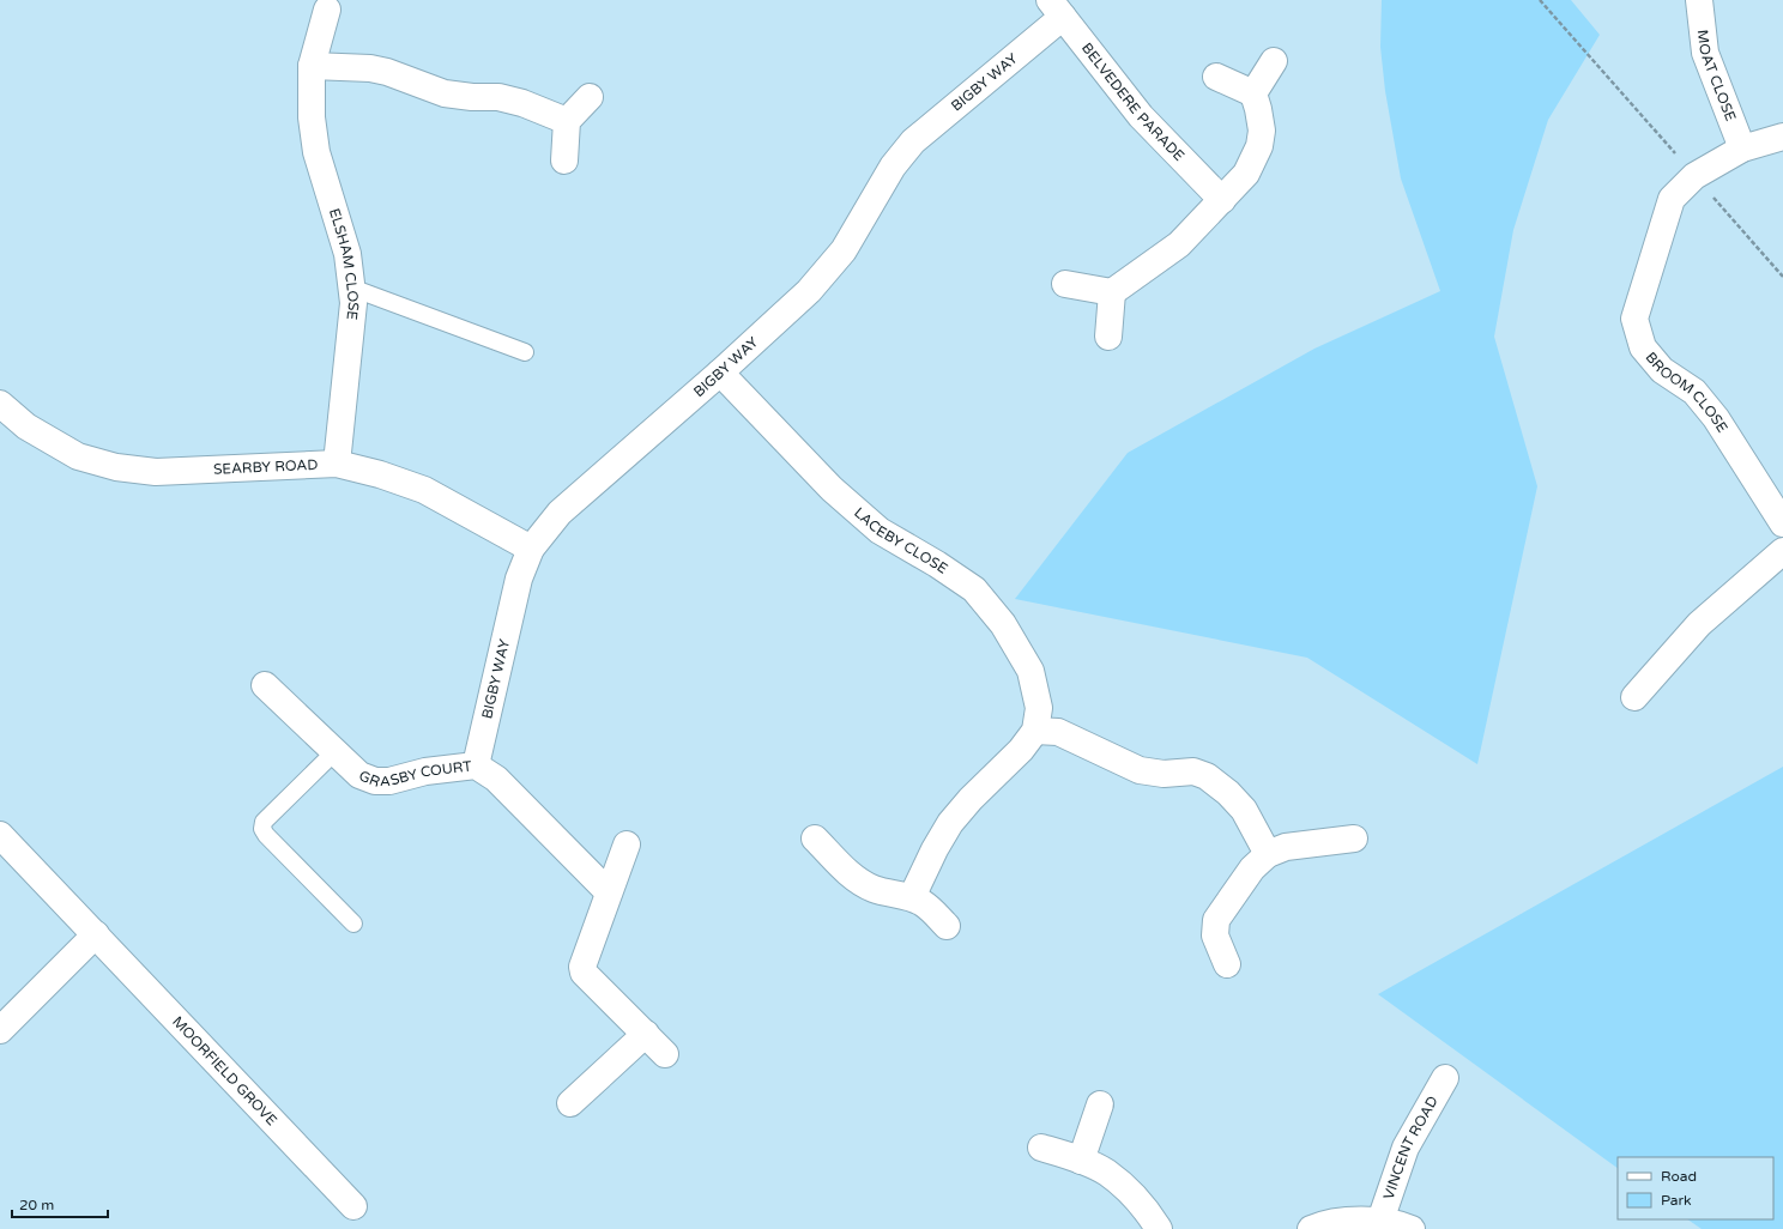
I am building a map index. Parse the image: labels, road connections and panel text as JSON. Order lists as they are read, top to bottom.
{
  "streets": {
    "street": [
      "MOAT CLOSE",
      "BIGBY WAY",
      "BELVEDERE PARADE",
      "ELSHAM CLOSE",
      "BROOM CLOSE",
      "SEARBY ROAD",
      "LACEBY CLOSE",
      "GRASBY COURT",
      "MOORFIELD GROVE",
      "VINCENT ROAD"
    ]
  },
  "crossings": [
    ["BIGBY WAY", "BELVEDERE PARADE"],
    ["BIGBY WAY", "SEARBY ROAD"],
    ["BIGBY WAY", "LACEBY CLOSE"],
    ["BIGBY WAY", "GRASBY COURT"],
    ["ELSHAM CLOSE", "SEARBY ROAD"]
  ],
  "legend": ["Road", "Park"],
  "scale_bar": "20 m"
}
